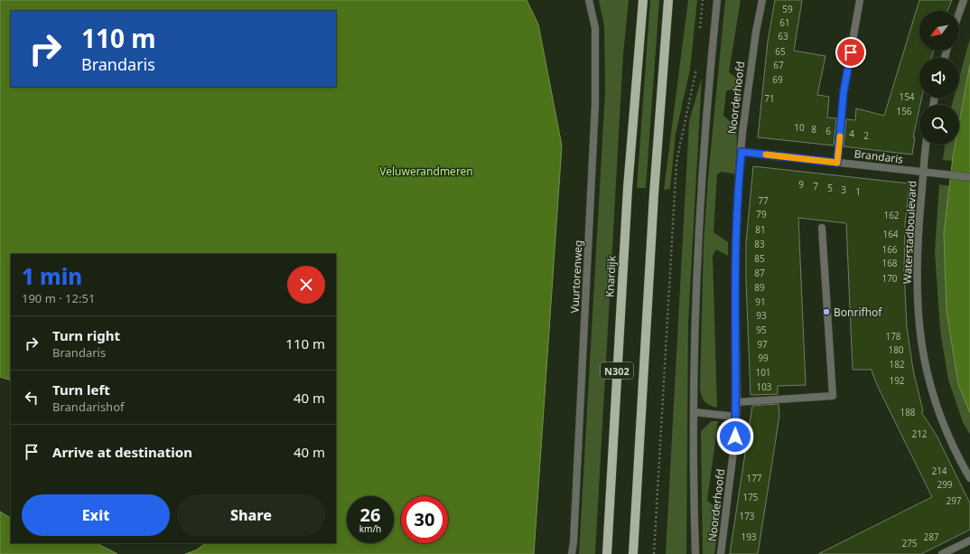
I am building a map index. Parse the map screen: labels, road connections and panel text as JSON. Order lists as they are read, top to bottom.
{
  "streets": {
    "main road": ["Knardijk", "N302"],
    "street": [
      "Noorderhoofd",
      "Brandaris",
      "Waterstadboulevard",
      "Vuurtorenweg"
    ]
  },
  "crossings": [
    ["Noorderhoofd", "Brandaris"],
    ["Brandaris", "Waterstadboulevard"]
  ],
  "parks": ["Veluwerandmeren"],
  "places": ["Bonrifhof"],
  "house_numbers": [
    "59",
    "61",
    "63",
    "65",
    "67",
    "69",
    "154",
    "71",
    "156",
    "10",
    "8",
    "6",
    "4",
    "2",
    "9",
    "7",
    "5",
    "3",
    "1",
    "77",
    "79",
    "162",
    "81",
    "164",
    "83",
    "166",
    "85",
    "168",
    "87",
    "170",
    "89",
    "91",
    "93",
    "95",
    "178",
    "97",
    "180",
    "99",
    "182",
    "101",
    "192",
    "103",
    "188",
    "212",
    "214",
    "177",
    "299",
    "175",
    "297",
    "173",
    "193",
    "287",
    "275"
  ],
  "north": "bottom left",
  "page": {
    "turn": ["110 m", "Brandaris"],
    "heading": ["1 min", "190 m · 12:51"],
    "list": [
      {
        "name": "Turn right",
        "note": "Brandaris",
        "value": "110 m"
      },
      {
        "name": "Turn left",
        "note": "Brandarishof",
        "value": "40 m"
      },
      {
        "name": "Arrive at destination",
        "value": "40 m"
      }
    ],
    "buttons": ["Exit", "Share"],
    "speed": "26 km/h",
    "limit": "30"
  }
}
